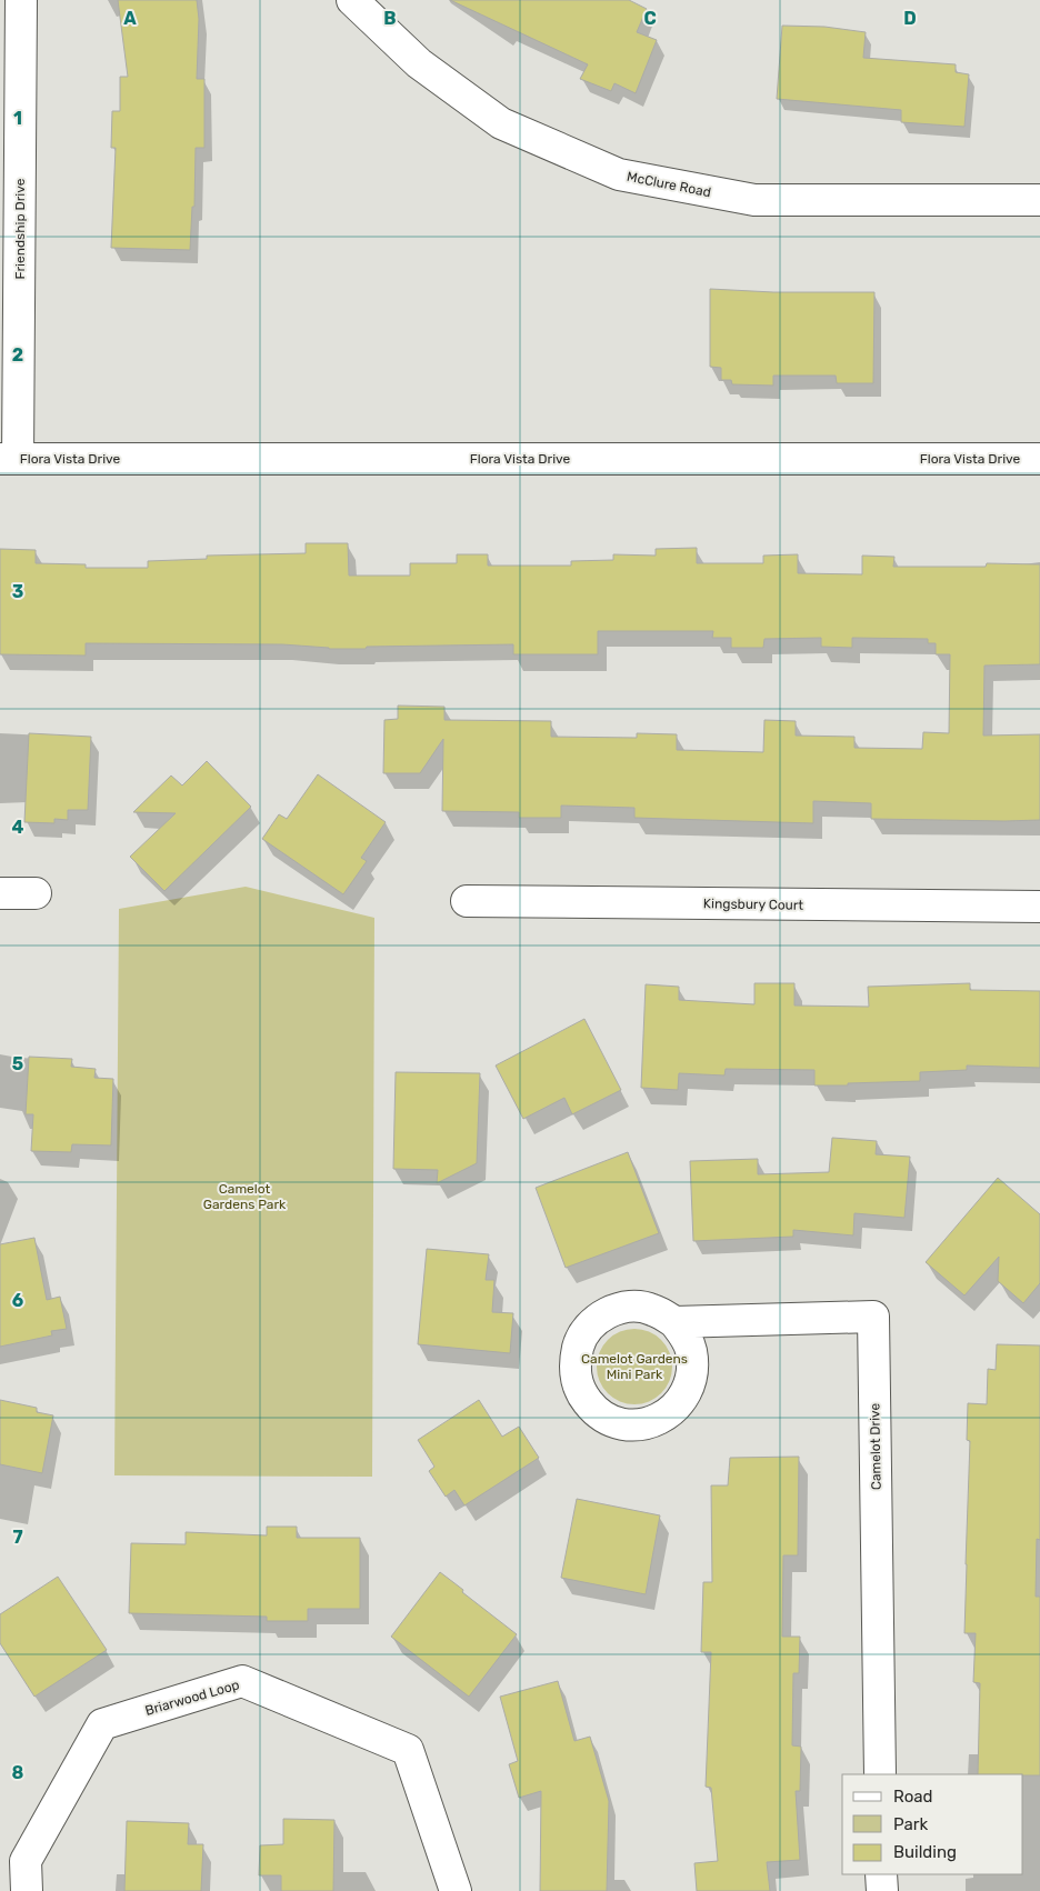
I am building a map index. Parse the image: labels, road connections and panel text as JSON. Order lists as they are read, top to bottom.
{
  "streets": {
    "street": [
      "McClure Road",
      "Friendship Drive",
      "Flora Vista Drive",
      "Kingsbury Court",
      "Camelot Drive",
      "Briarwood Loop"
    ]
  },
  "crossings": [
    ["Friendship Drive", "Flora Vista Drive"]
  ],
  "parks": ["Camelot Gardens Park", "Camelot Gardens Mini Park"],
  "legend": ["Road", "Park", "Building"],
  "grid": {
    "columns": [
      "A",
      "B",
      "C",
      "D"
    ],
    "rows": [
      "1",
      "2",
      "3",
      "4",
      "5",
      "6",
      "7",
      "8"
    ]
  }
}
